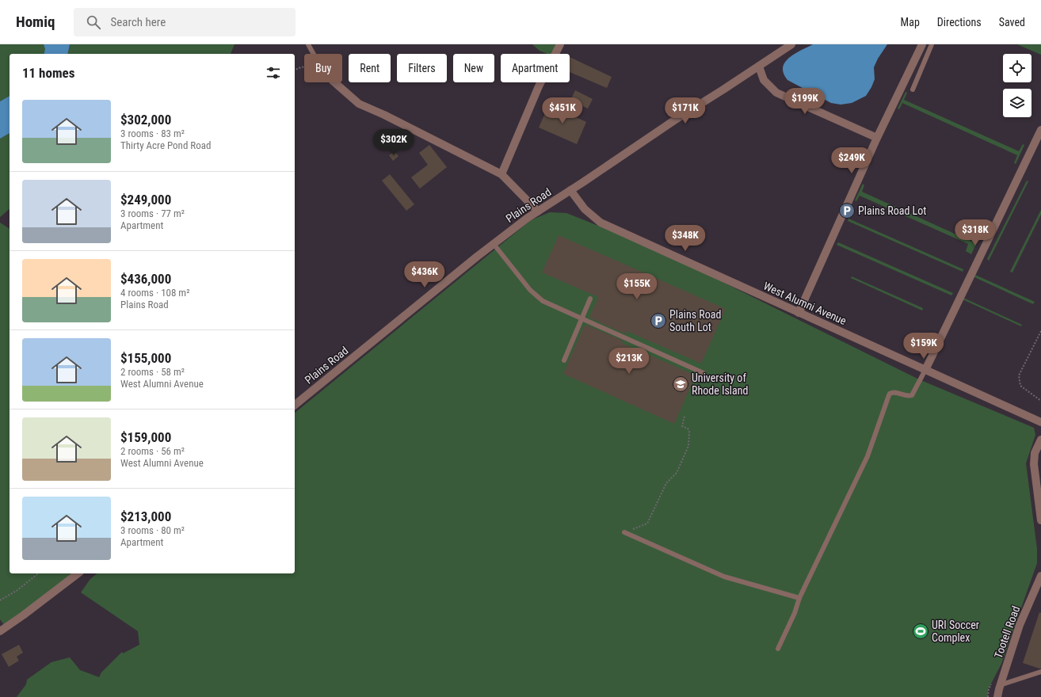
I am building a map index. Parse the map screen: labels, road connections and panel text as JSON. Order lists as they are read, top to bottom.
{
  "streets": {
    "street": ["Plains Road", "West Alumni Avenue", "Tootell Road"]
  },
  "crossings": [
    ["Plains Road", "West Alumni Avenue"]
  ],
  "places": {
    "parking": ["Plains Road Lot", "Plains Road South Lot"],
    "school or university": ["University of Rhode Island"],
    "sports": ["URI Soccer Complex"]
  },
  "page": {
    "header": "Homiq",
    "search": "Search here",
    "nav": ["Map", "Directions", "Saved"],
    "chip": [
      "Buy",
      "Rent",
      "Filters",
      "New",
      "Apartment"
    ],
    "heading": "11 homes",
    "price": [
      "$199K",
      "$451K",
      "$171K",
      "$302K",
      "$249K",
      "$318K",
      "$348K",
      "$436K",
      "$155K",
      "$159K",
      "$213K"
    ],
    "list": [
      {
        "name": "$302,000",
        "note": "3 rooms · 83 m² · Thirty Acre Pond Road"
      },
      {
        "name": "$249,000",
        "note": "3 rooms · 77 m² · Apartment"
      },
      {
        "name": "$436,000",
        "note": "4 rooms · 108 m² · Plains Road"
      },
      {
        "name": "$155,000",
        "note": "2 rooms · 58 m² · West Alumni Avenue"
      },
      {
        "name": "$159,000",
        "note": "2 rooms · 56 m² · West Alumni Avenue"
      },
      {
        "name": "$213,000",
        "note": "3 rooms · 80 m² · Apartment"
      }
    ]
  }
}
